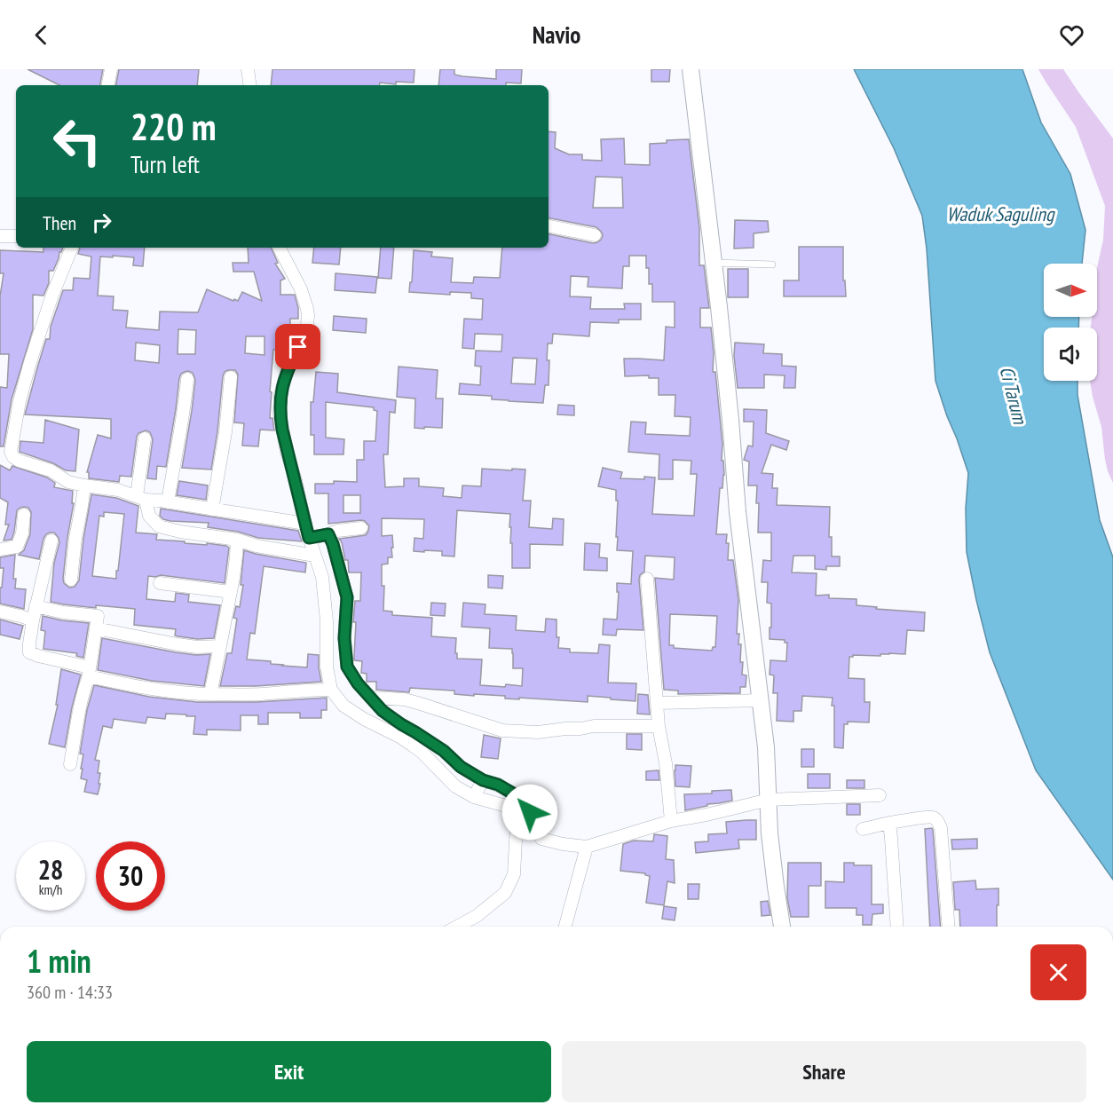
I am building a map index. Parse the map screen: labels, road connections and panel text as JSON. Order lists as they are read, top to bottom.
{
  "water": ["Waduk Saguling", "Ci Tarum"],
  "north": "right",
  "page": {
    "header": "Navio",
    "turn": ["220 m", "Turn left"],
    "then": "Then",
    "speed": "28 km/h",
    "limit": "30",
    "heading": ["1 min", "360 m · 14:33"],
    "buttons": ["Exit", "Share"]
  }
}
